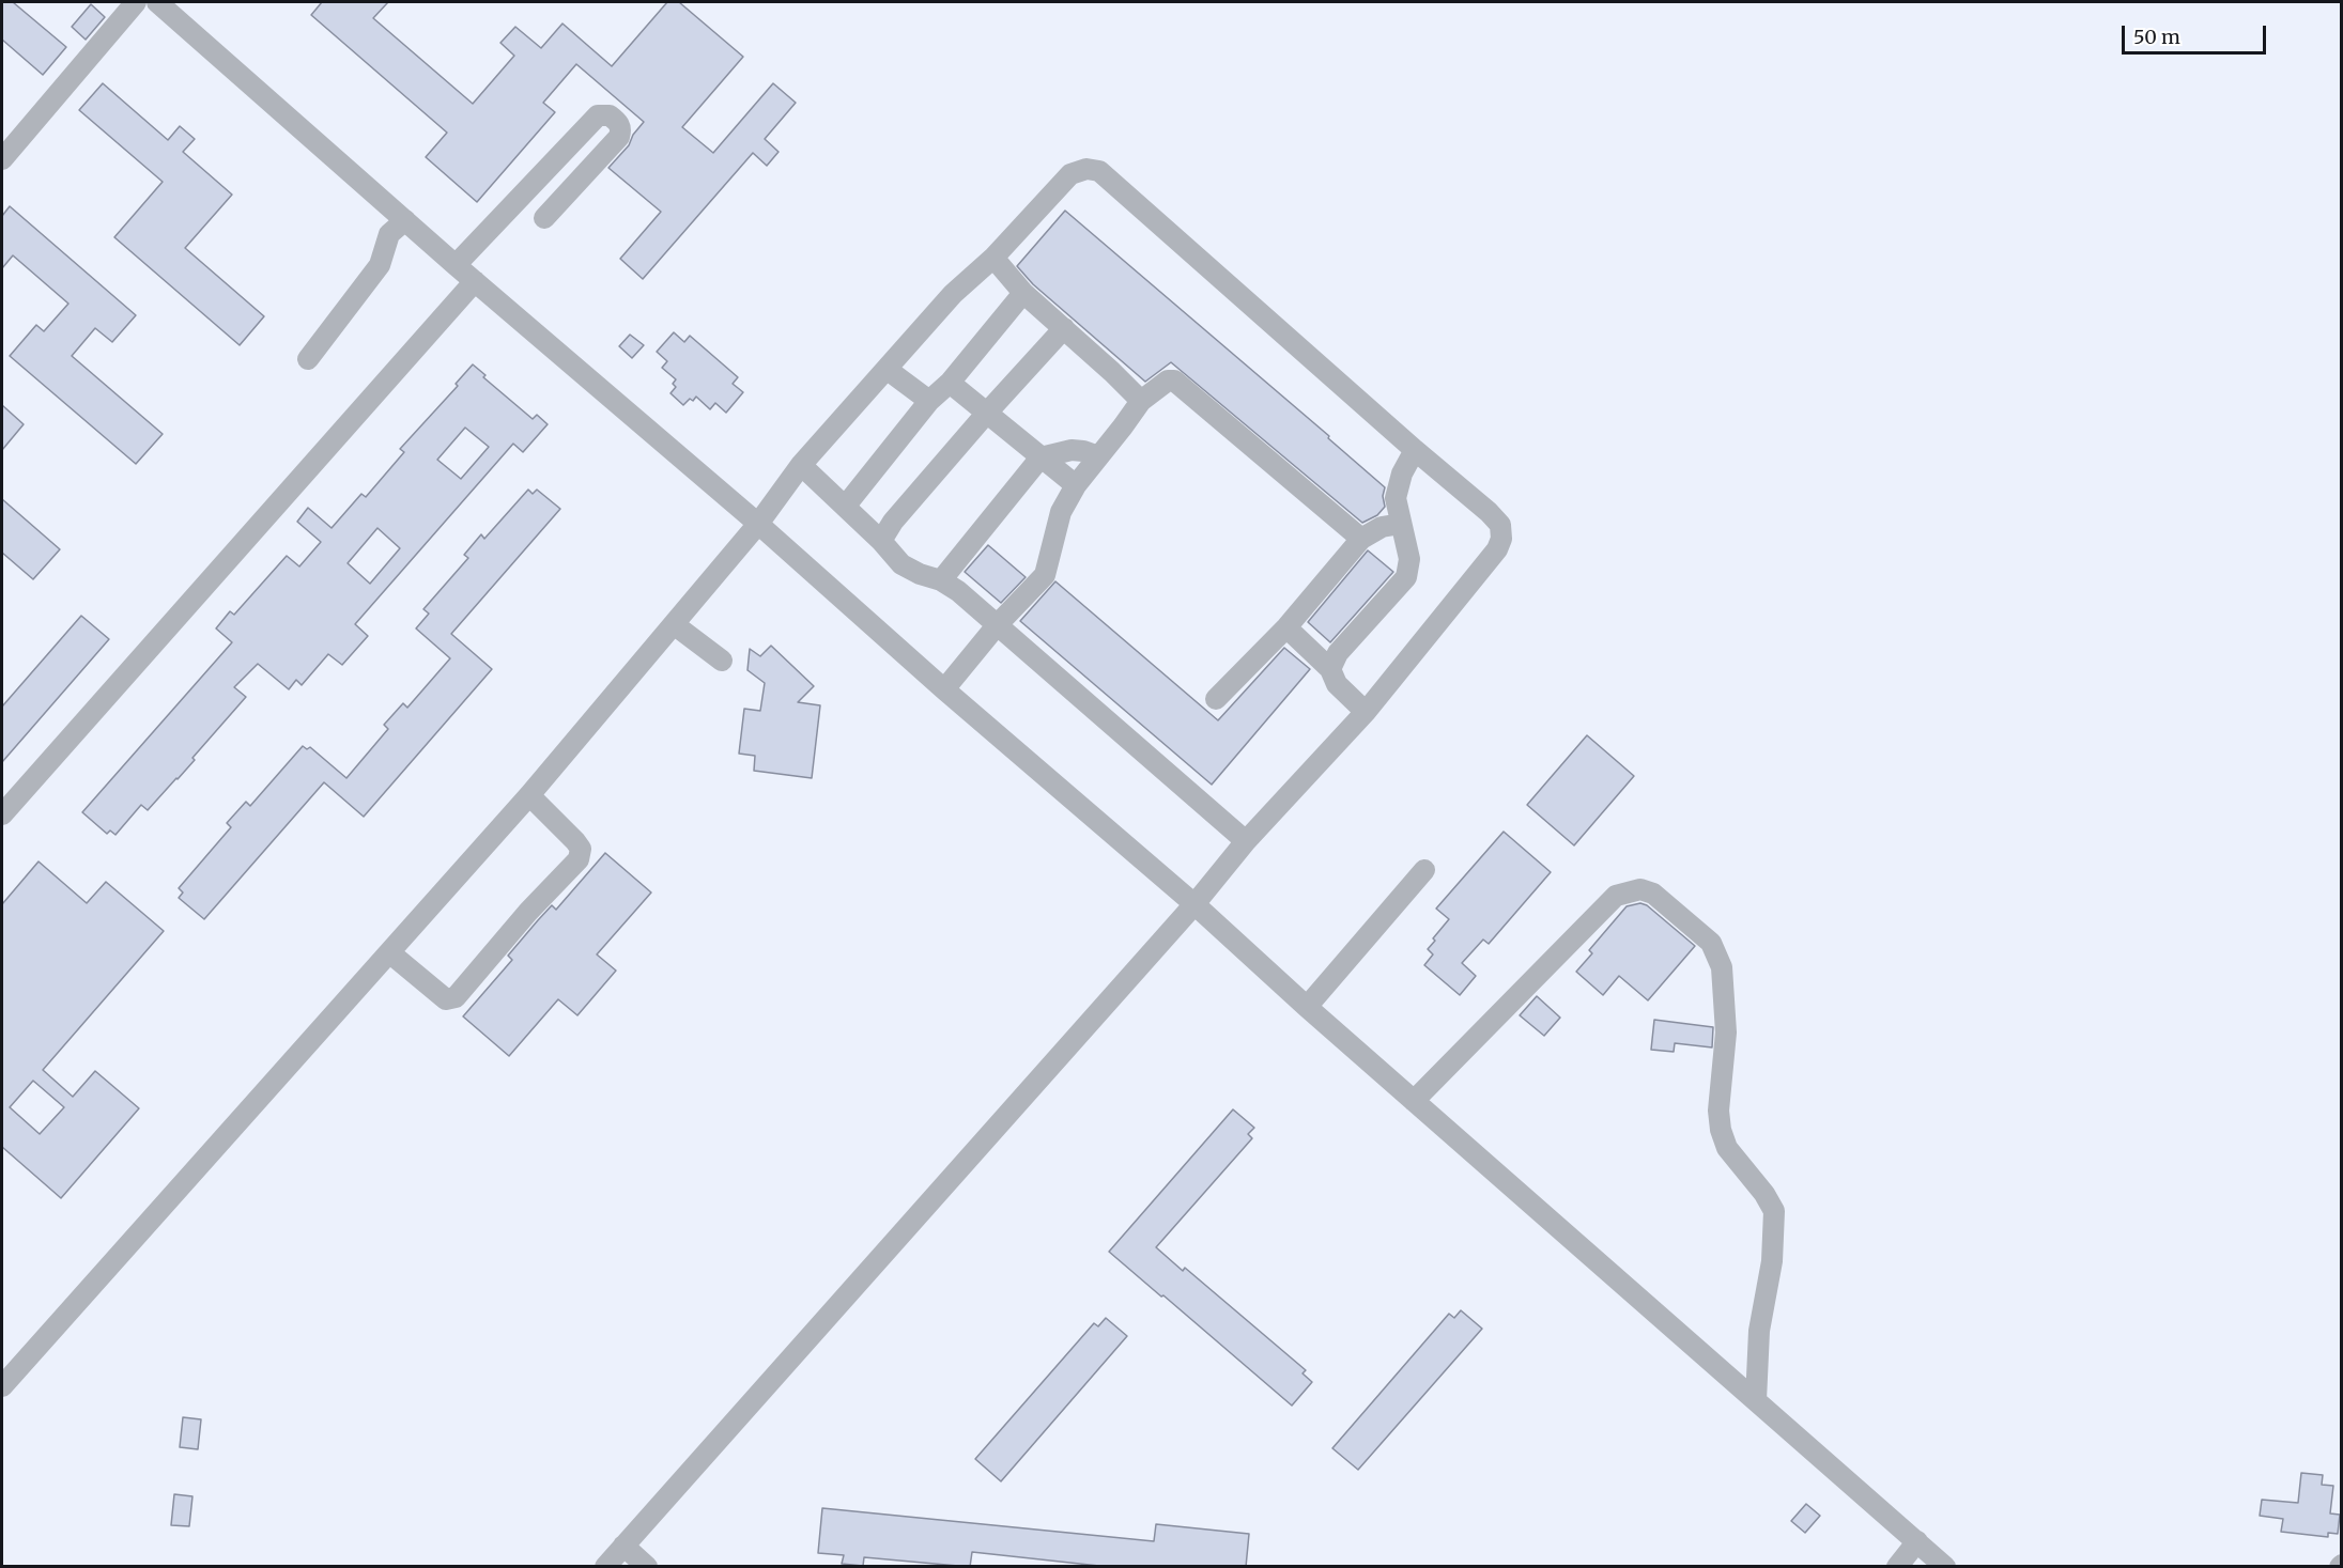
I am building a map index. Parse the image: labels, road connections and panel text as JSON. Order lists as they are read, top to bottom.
{
  "scale_bar": "50 m"
}
